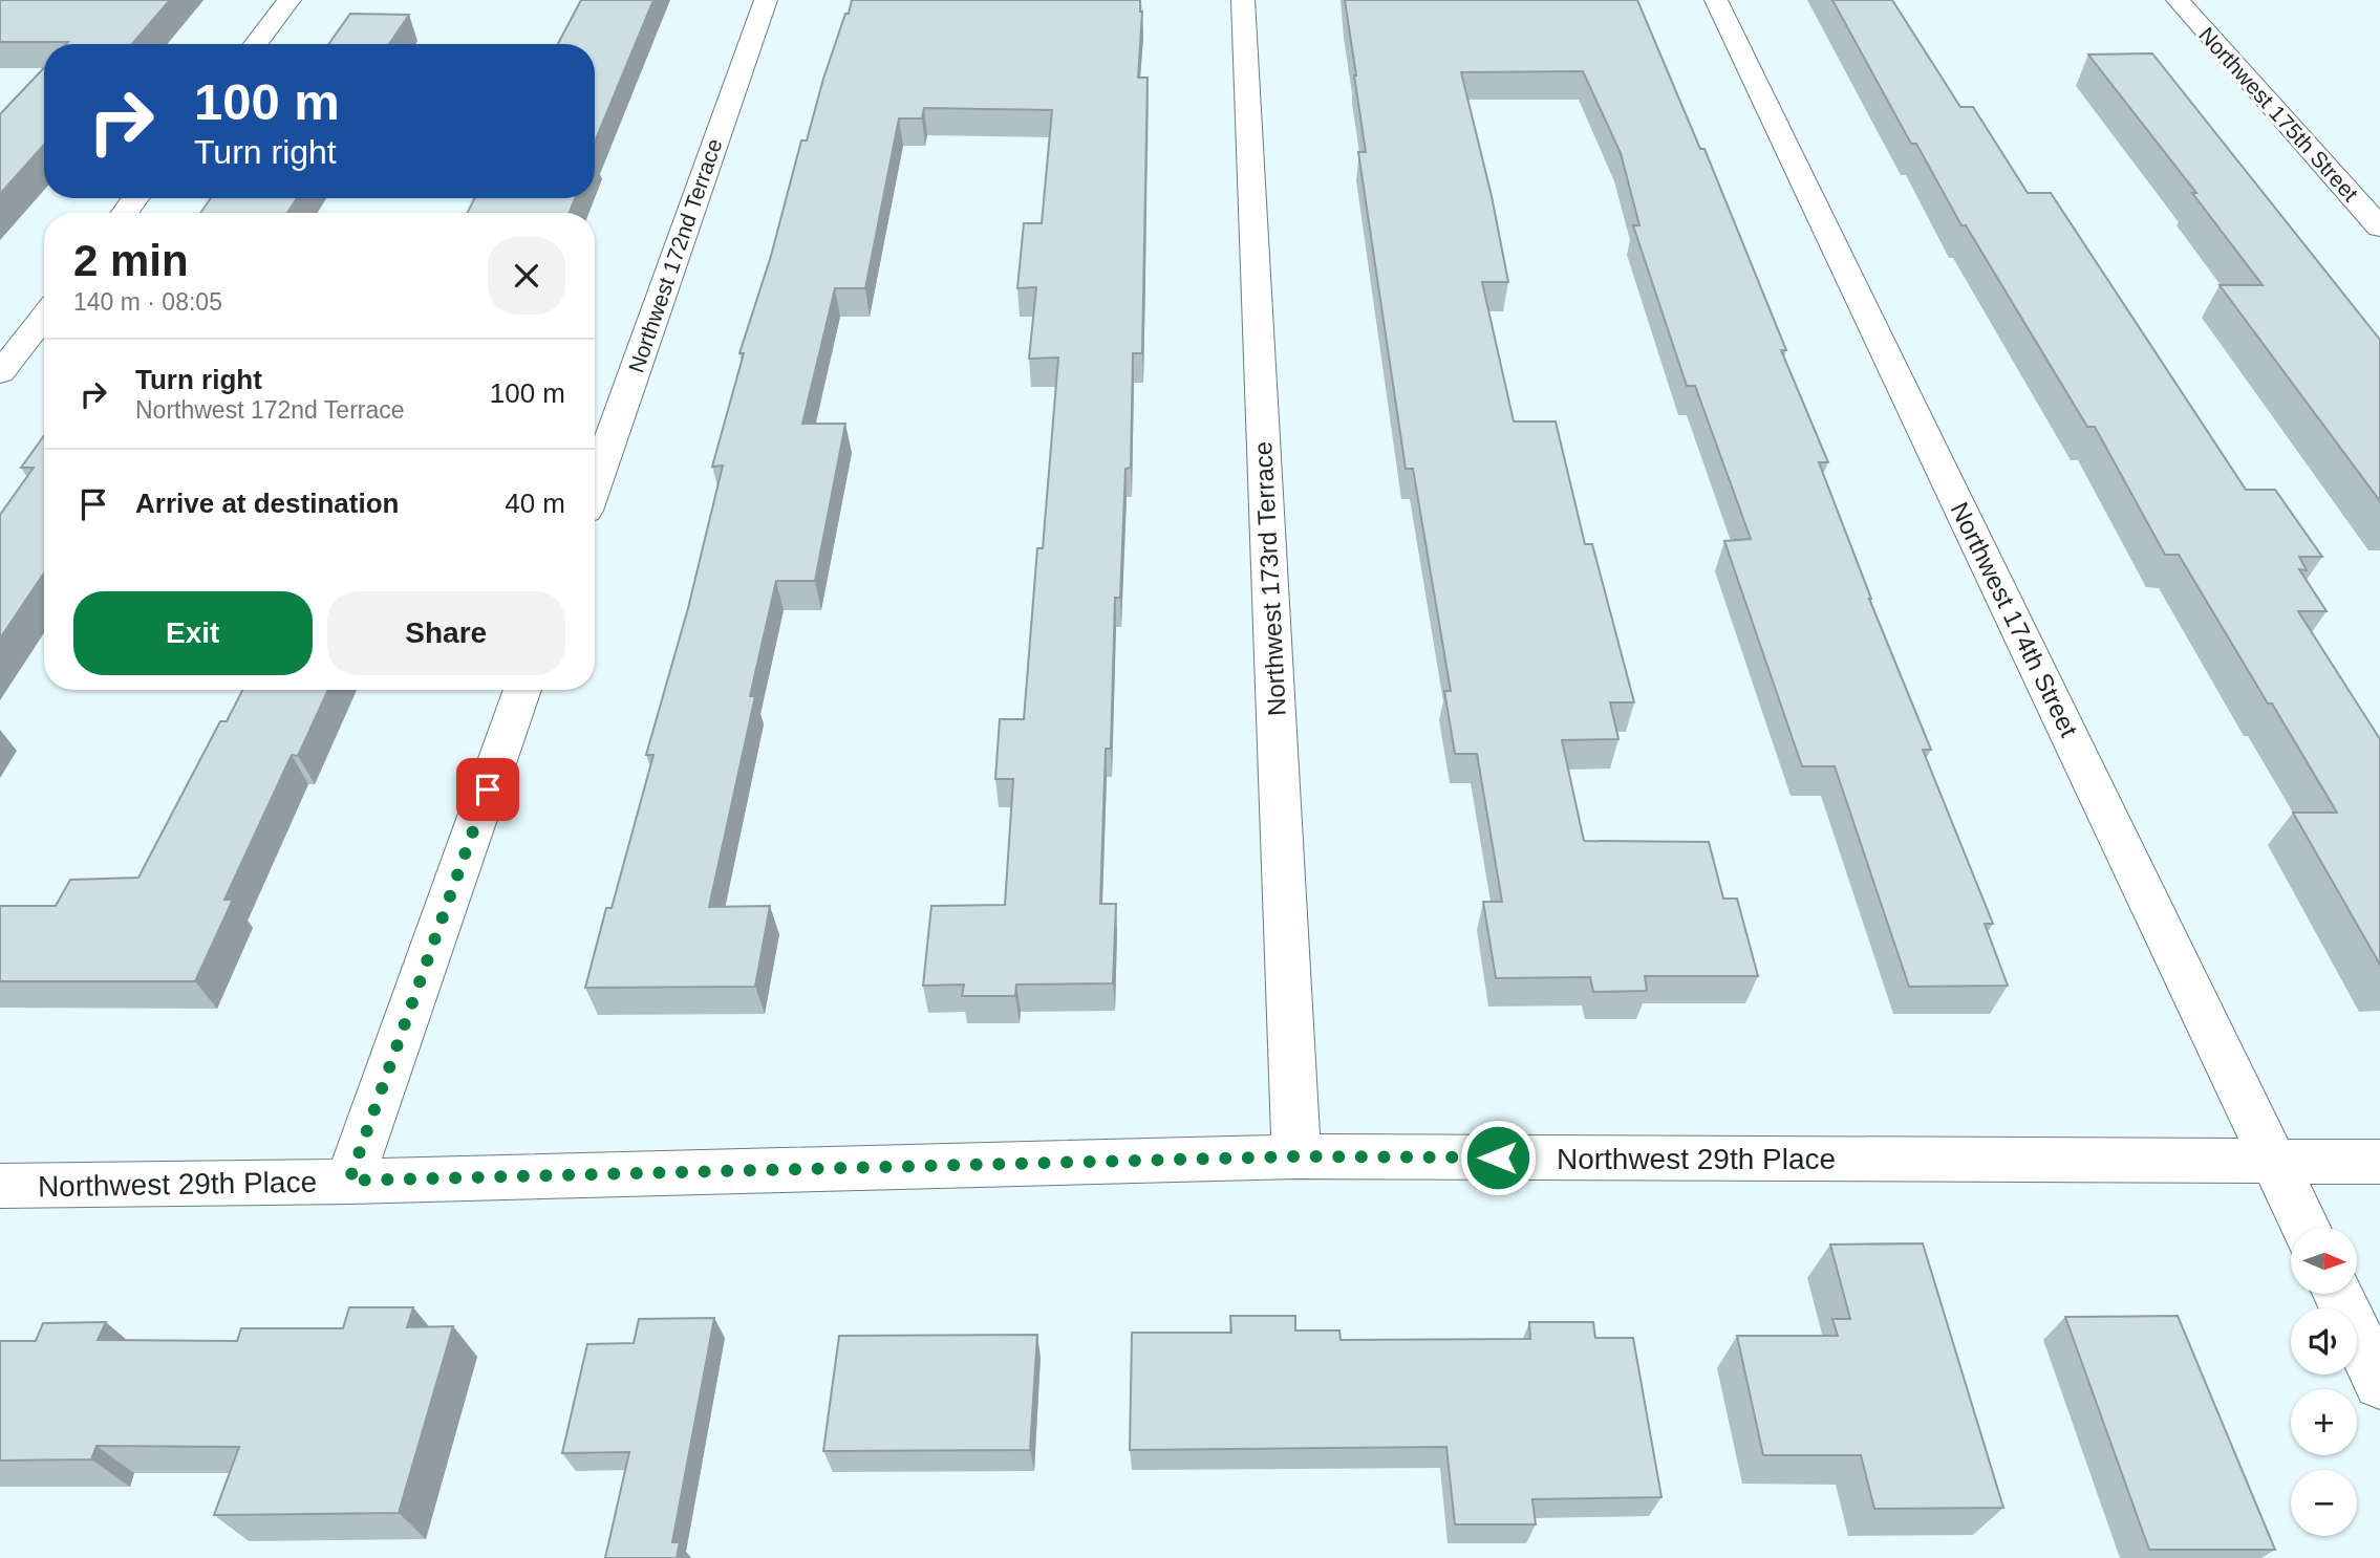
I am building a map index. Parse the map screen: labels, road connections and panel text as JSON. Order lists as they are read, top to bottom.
{
  "streets": {
    "street": [
      "Northwest 175th Street",
      "Northwest 172nd Terrace",
      "Northwest 173rd Terrace",
      "Northwest 174th Street",
      "Northwest 29th Place"
    ]
  },
  "crossings": [
    ["Northwest 173rd Terrace", "Northwest 29th Place"],
    ["Northwest 174th Street", "Northwest 29th Place"]
  ],
  "north": "right",
  "page": {
    "turn": ["100 m", "Turn right"],
    "heading": ["2 min", "140 m · 08:05"],
    "list": [
      {
        "name": "Turn right",
        "note": "Northwest 172nd Terrace",
        "value": "100 m"
      },
      {
        "name": "Arrive at destination",
        "value": "40 m"
      }
    ],
    "buttons": ["Exit", "Share"],
    "map_buttons": ["+", "−"]
  }
}
